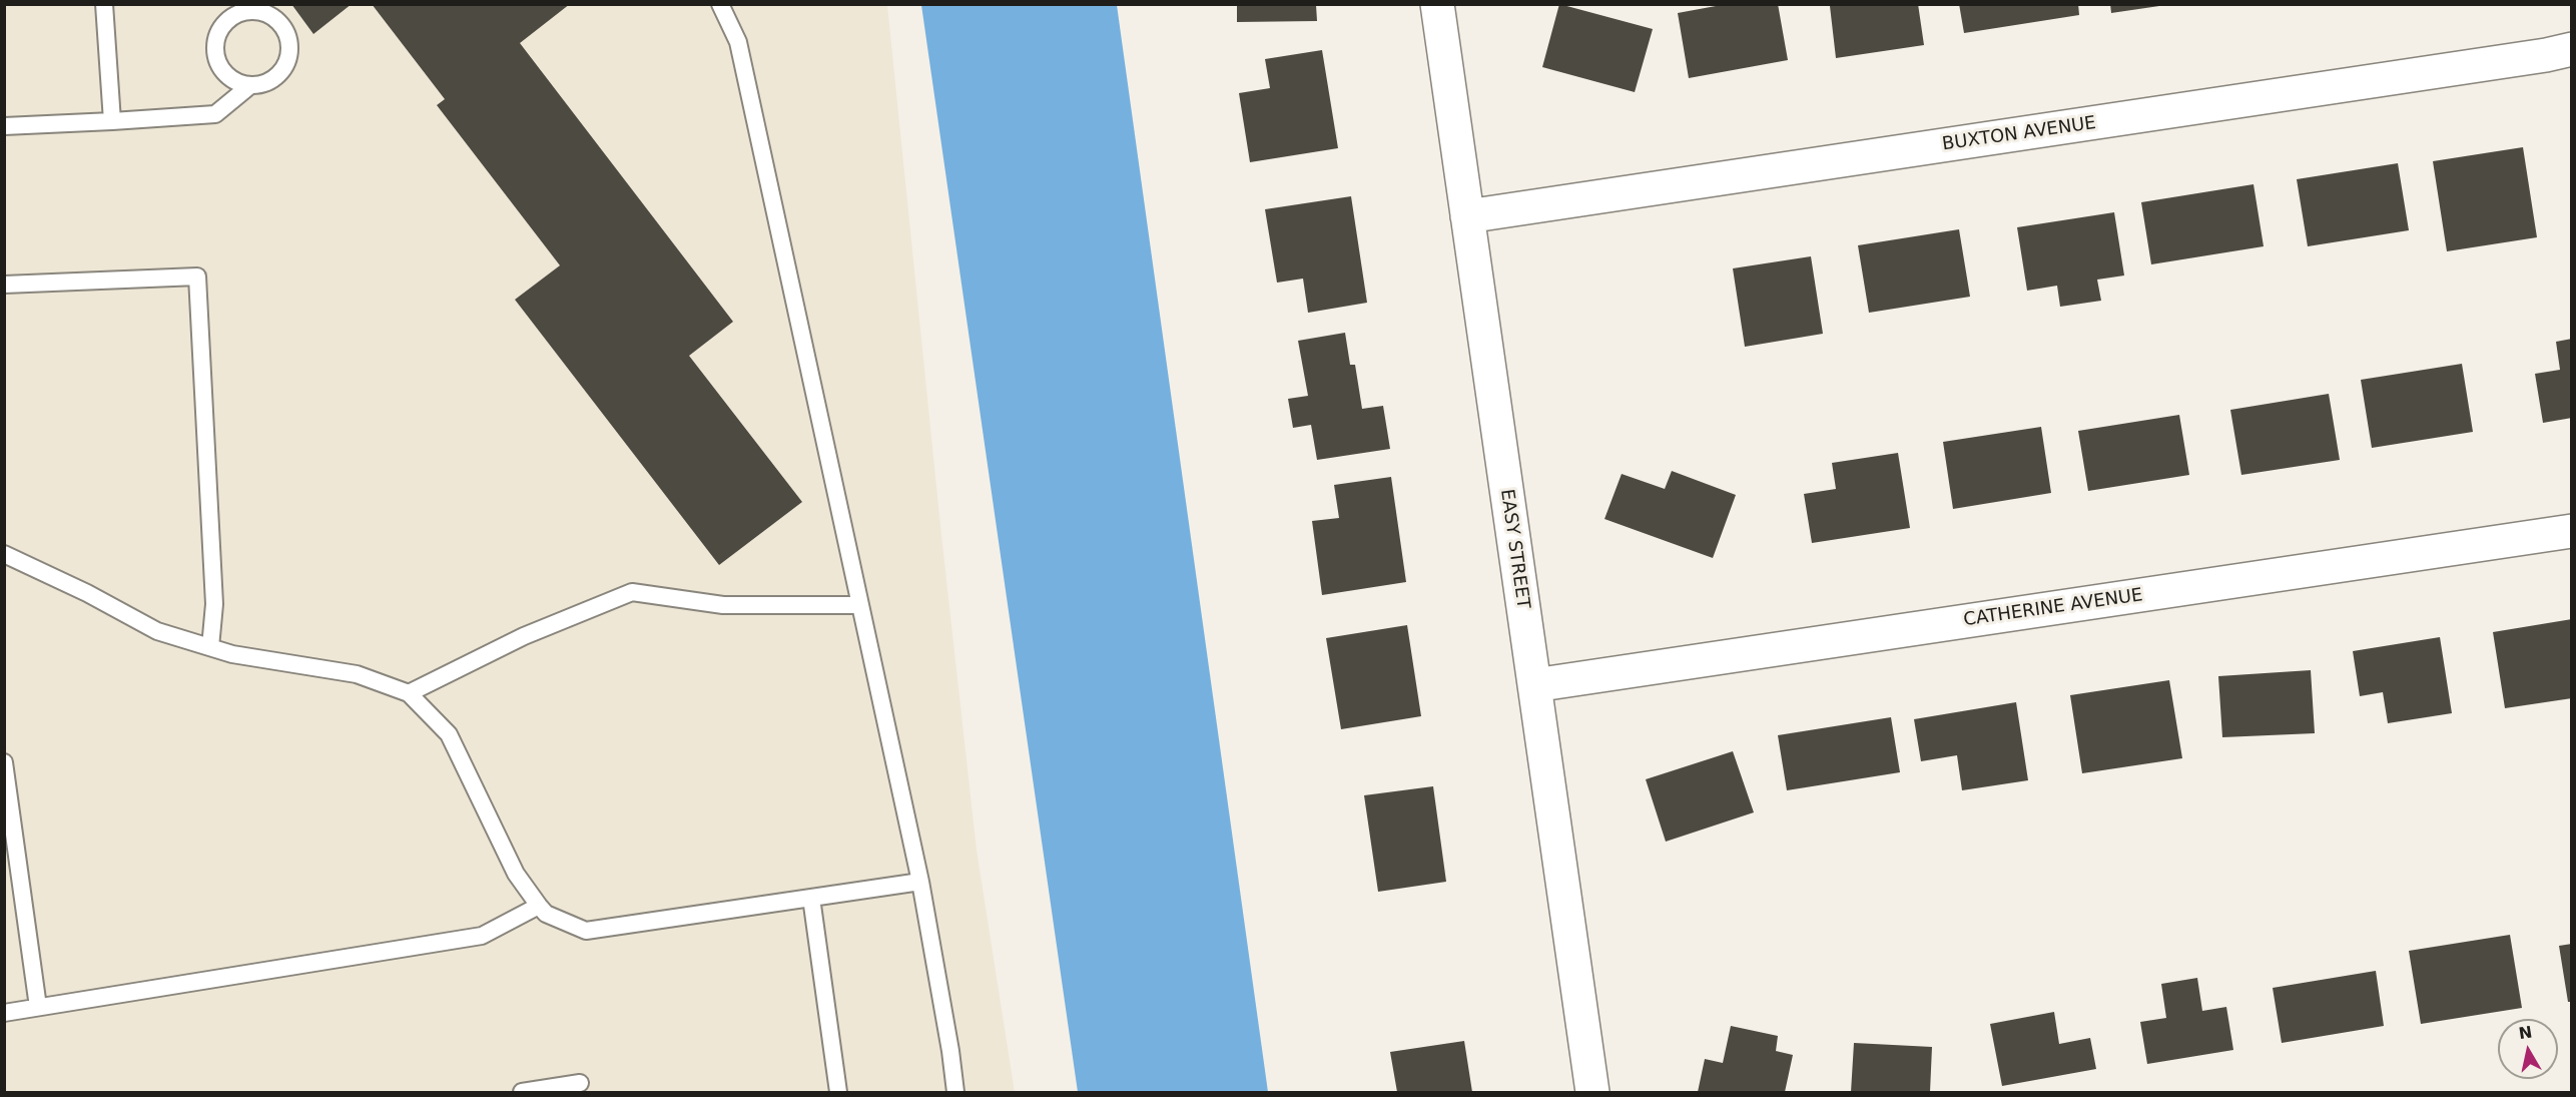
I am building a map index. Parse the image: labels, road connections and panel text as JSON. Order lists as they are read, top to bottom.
{
  "streets": {
    "street": ["BUXTON AVENUE", "EASY STREET", "CATHERINE AVENUE"]
  },
  "crossings": [
    ["BUXTON AVENUE", "EASY STREET"],
    ["EASY STREET", "CATHERINE AVENUE"]
  ],
  "north": "top"
}
